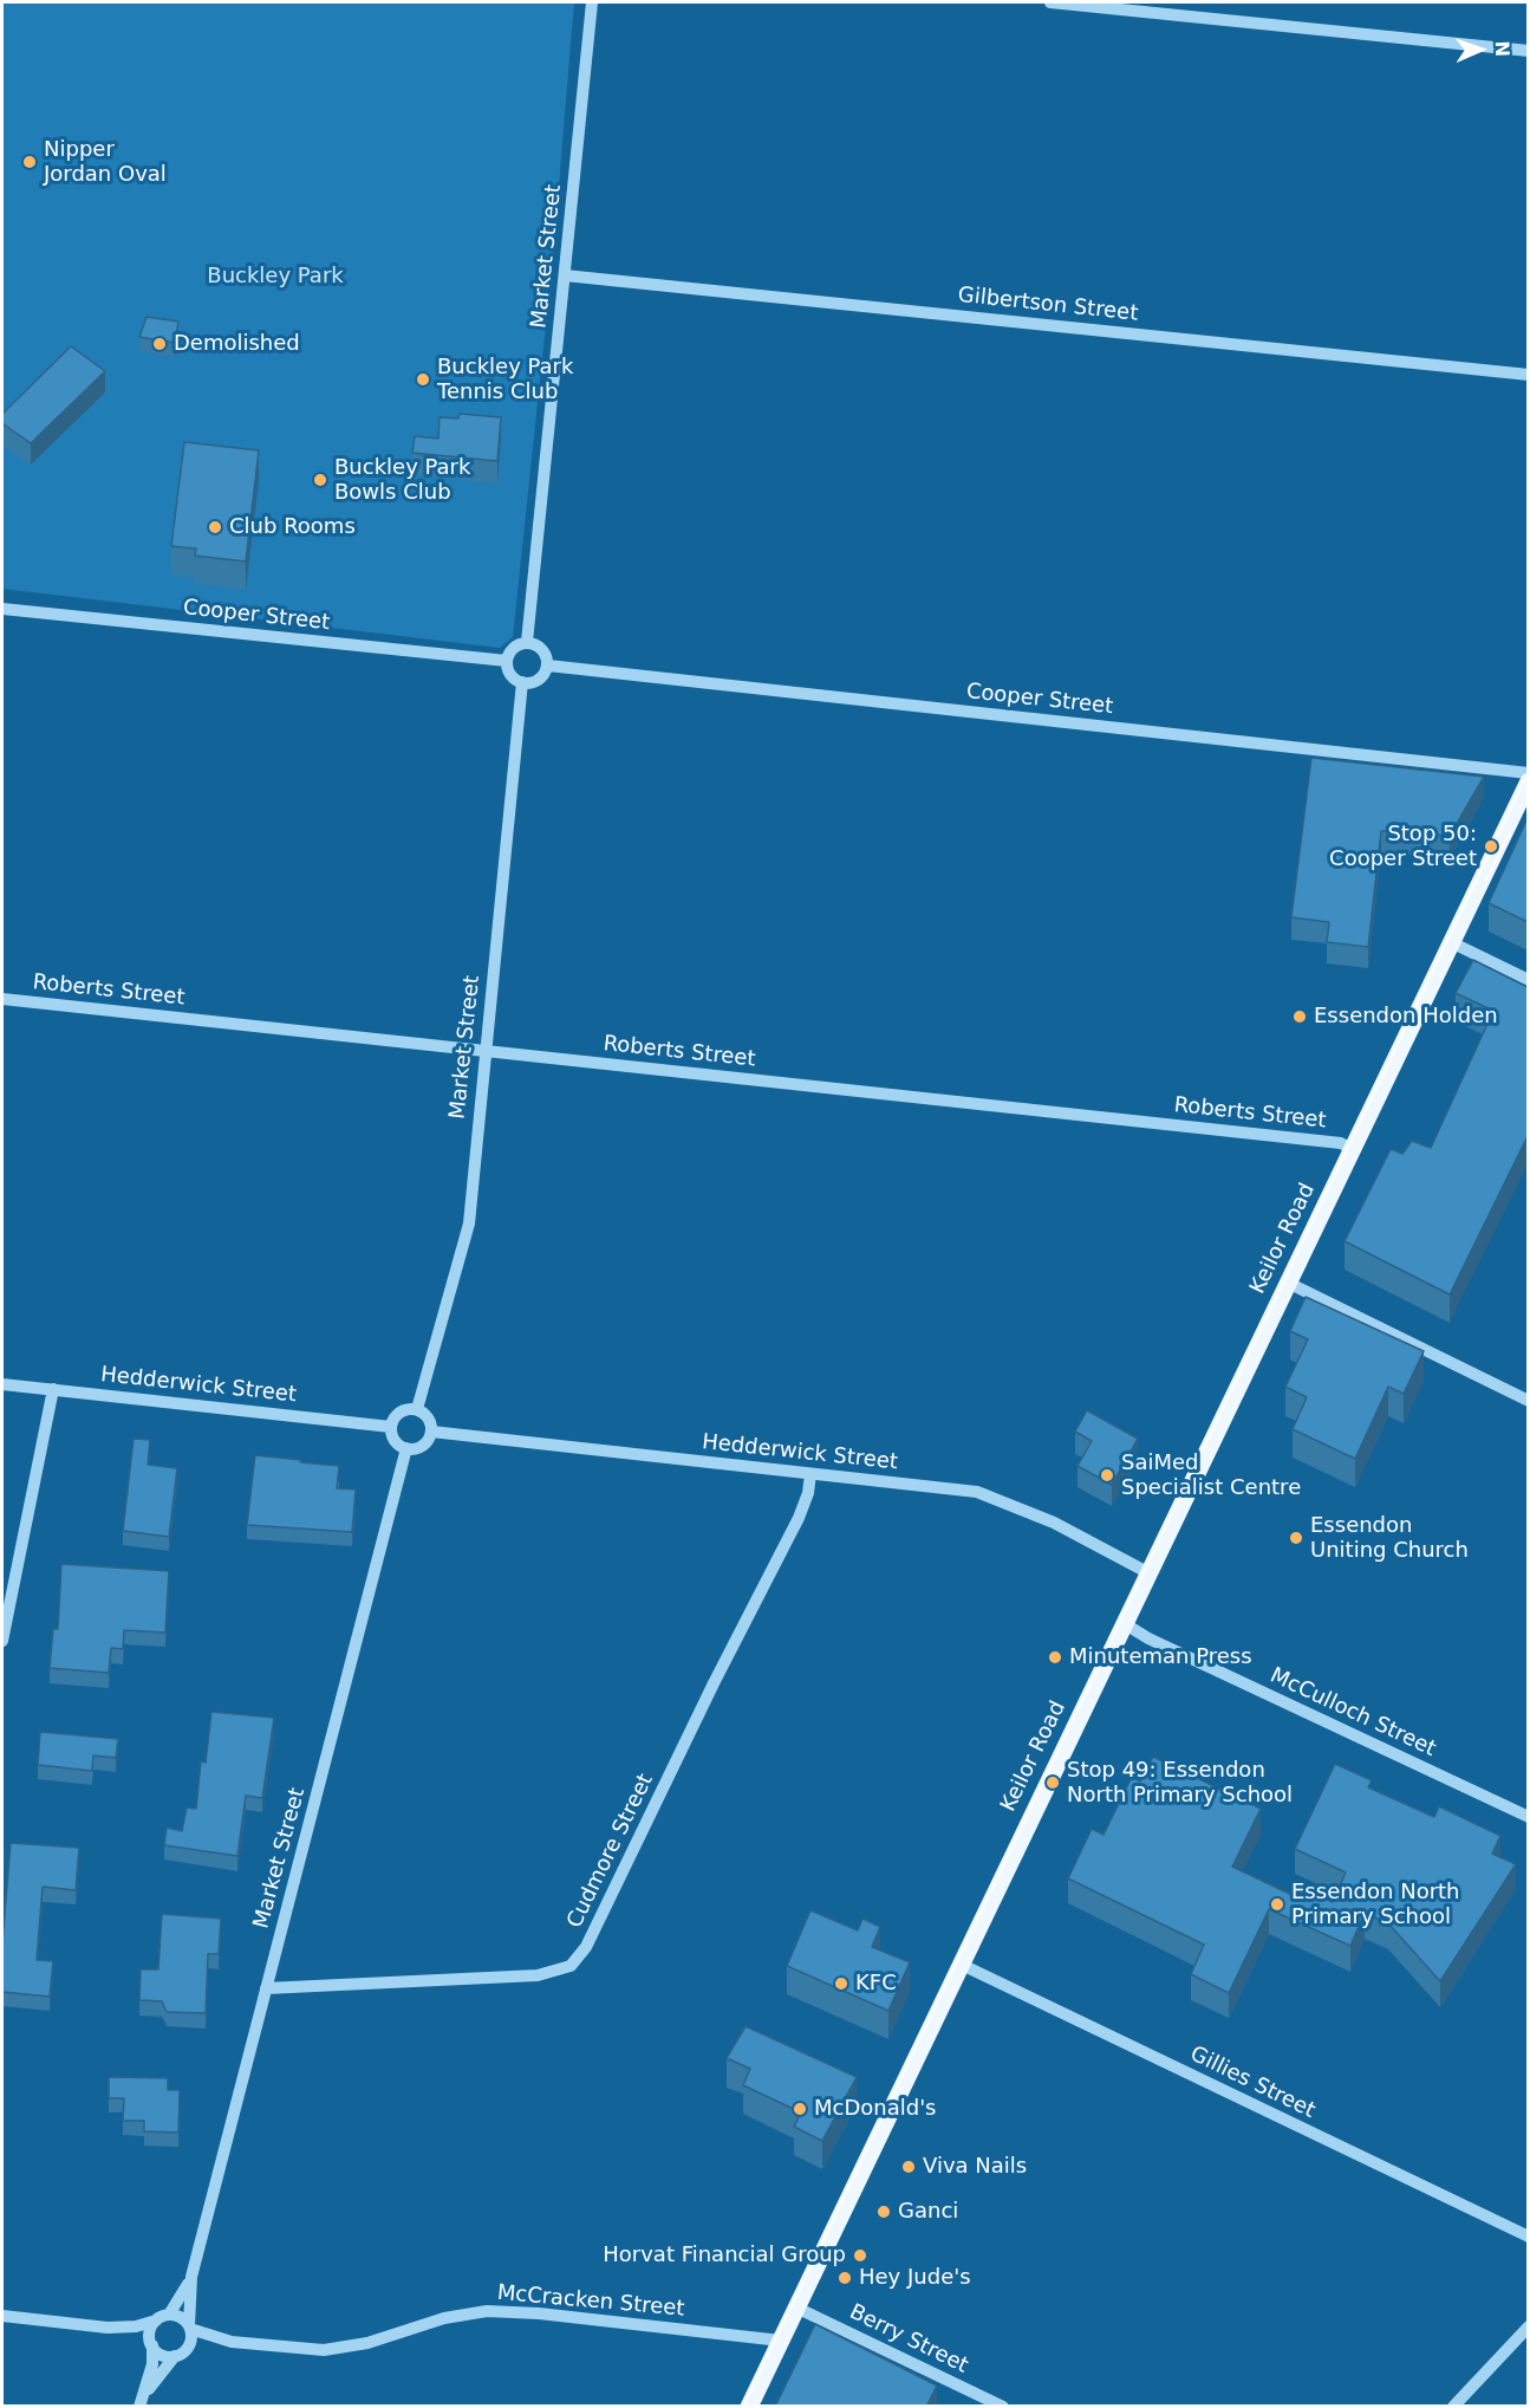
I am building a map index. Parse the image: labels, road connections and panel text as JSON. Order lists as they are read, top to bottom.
{
  "streets": {
    "main road": ["Keilor Road"],
    "street": [
      "Market Street",
      "Gilbertson Street",
      "Cooper Street",
      "Roberts Street",
      "Hedderwick Street",
      "McCulloch Street",
      "Cudmore Street",
      "Gillies Street",
      "McCracken Street",
      "Berry Street"
    ]
  },
  "crossings": [
    ["Market Street", "Gilbertson Street"],
    ["Market Street", "Cooper Street"],
    ["Market Street", "Roberts Street"],
    ["Market Street", "Hedderwick Street"],
    ["Market Street", "Cudmore Street"],
    ["Market Street", "McCracken Street"],
    ["Roberts Street", "Keilor Road"],
    ["Keilor Road", "Hedderwick Street"],
    ["Keilor Road", "McCulloch Street"],
    ["Keilor Road", "Gillies Street"],
    ["Keilor Road", "McCracken Street"],
    ["Keilor Road", "Berry Street"],
    ["Hedderwick Street", "Cudmore Street"]
  ],
  "parks": ["Buckley Park"],
  "places": [
    "Nipper Jordan Oval",
    "Demolished",
    "Buckley Park Tennis Club",
    "Buckley Park Bowls Club",
    "Club Rooms",
    "Stop 50: Cooper Street",
    "Essendon Holden",
    "SaiMed Specialist Centre",
    "Essendon Uniting Church",
    "Minuteman Press",
    "Stop 49: Essendon North Primary School",
    "Essendon North Primary School",
    "KFC",
    "McDonald's",
    "Viva Nails",
    "Ganci",
    "Horvat Financial Group",
    "Hey Jude's"
  ],
  "north": "right"
}
